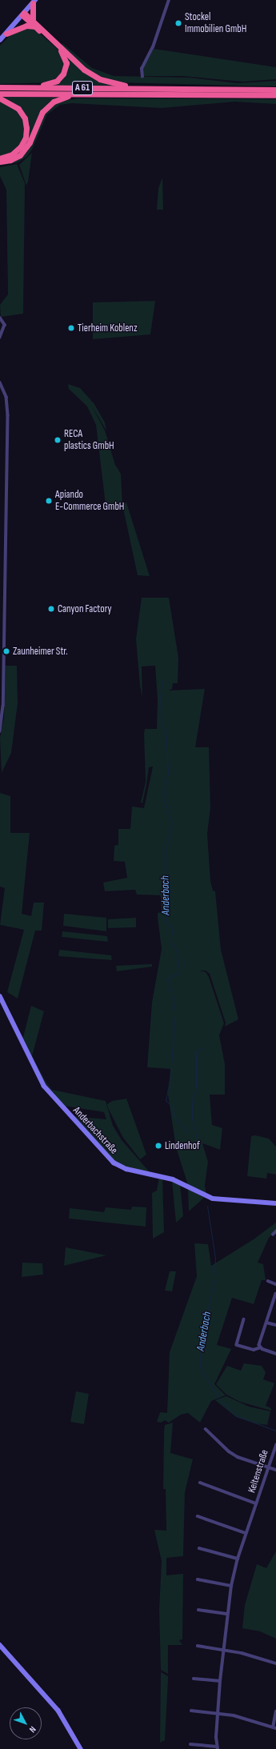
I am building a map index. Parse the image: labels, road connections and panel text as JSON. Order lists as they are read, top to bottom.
{
  "streets": {
    "highway": ["A 61"],
    "main road": ["Anderbachstraße"],
    "street": ["Keltenstraße"]
  },
  "water": ["Anderbach"],
  "places": [
    "Stockel Immobilien GmbH",
    "Tierheim Koblenz",
    "RECA plastics GmbH",
    "Apiando E-Commerce GmbH",
    "Canyon Factory",
    "Zaunheimer Str.",
    "Lindenhof"
  ],
  "north": "bottom right"
}
